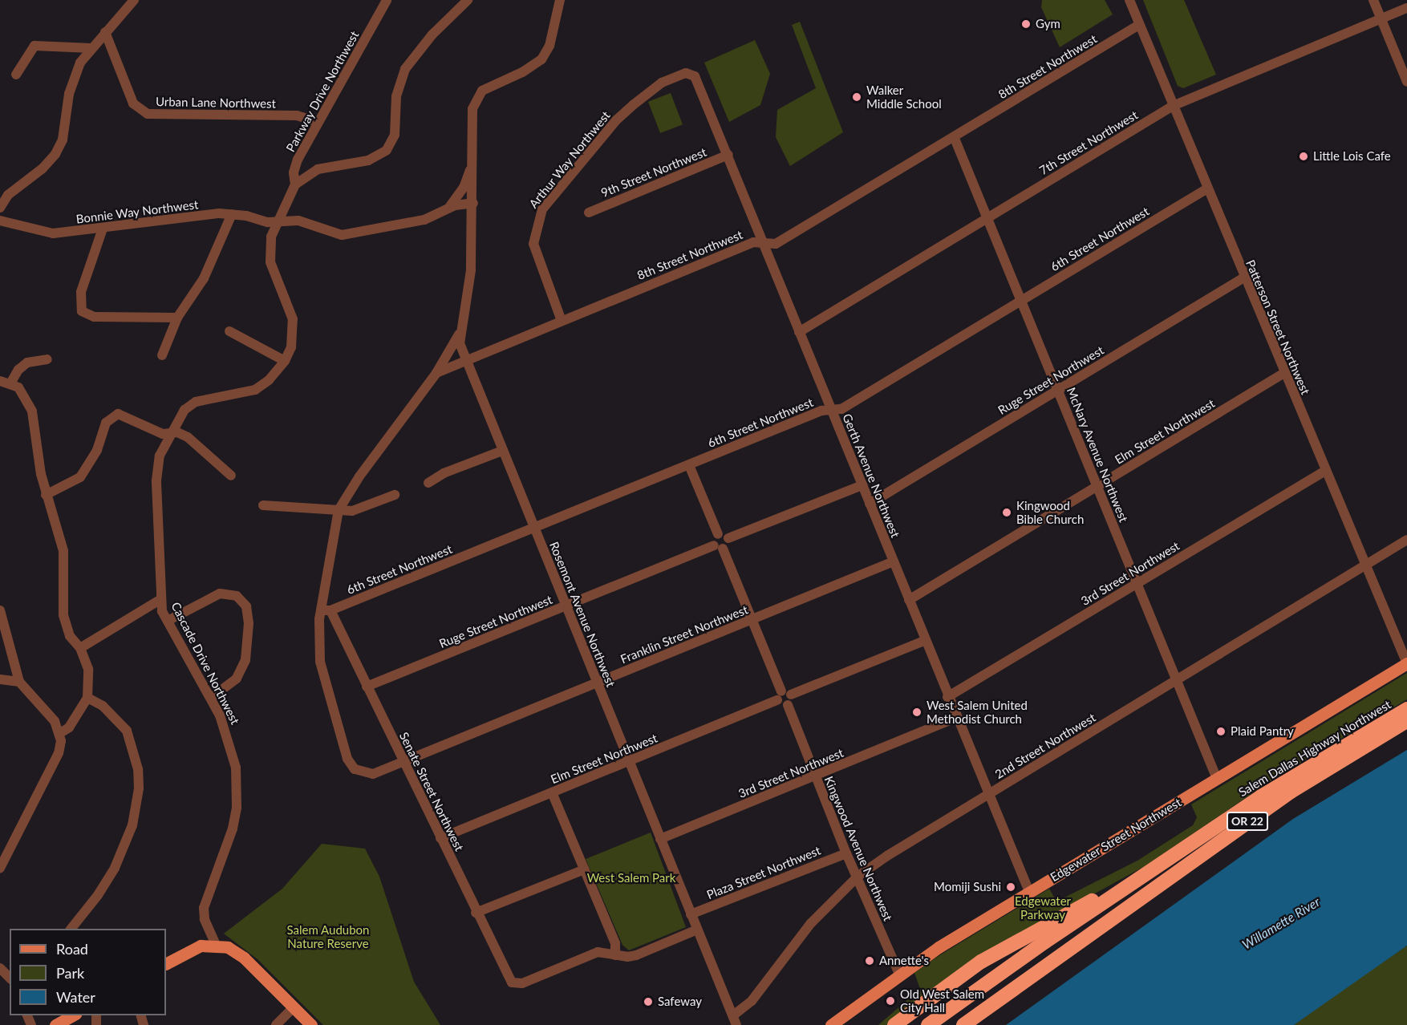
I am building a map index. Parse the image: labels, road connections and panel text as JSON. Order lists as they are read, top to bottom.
{
  "streets": {
    "highway": ["Salem Dallas Highway Northwest", "OR 22"],
    "main road": ["Edgewater Street Northwest"],
    "street": [
      "8th Street Northwest",
      "Parkway Drive Northwest",
      "Urban Lane Northwest",
      "7th Street Northwest",
      "Arthur Way Northwest",
      "9th Street Northwest",
      "Bonnie Way Northwest",
      "6th Street Northwest",
      "Patterson Street Northwest",
      "Ruge Street Northwest",
      "Elm Street Northwest",
      "McNary Avenue Northwest",
      "Gerth Avenue Northwest",
      "3rd Street Northwest",
      "Rosemont Avenue Northwest",
      "Franklin Street Northwest",
      "Cascade Drive Northwest",
      "2nd Street Northwest",
      "Senate Street Northwest",
      "Kingwood Avenue Northwest",
      "Plaza Street Northwest"
    ]
  },
  "crossings": [
    ["8th Street Northwest", "Arthur Way Northwest"],
    ["8th Street Northwest", "Patterson Street Northwest"],
    ["8th Street Northwest", "McNary Avenue Northwest"],
    ["8th Street Northwest", "Gerth Avenue Northwest"],
    ["8th Street Northwest", "Rosemont Avenue Northwest"],
    ["Parkway Drive Northwest", "Urban Lane Northwest"],
    ["Parkway Drive Northwest", "Bonnie Way Northwest"],
    ["Parkway Drive Northwest", "Cascade Drive Northwest"],
    ["7th Street Northwest", "Patterson Street Northwest"],
    ["7th Street Northwest", "McNary Avenue Northwest"],
    ["7th Street Northwest", "Gerth Avenue Northwest"],
    ["Arthur Way Northwest", "Gerth Avenue Northwest"],
    ["9th Street Northwest", "Gerth Avenue Northwest"],
    ["Bonnie Way Northwest", "Cascade Drive Northwest"],
    ["6th Street Northwest", "Patterson Street Northwest"],
    ["6th Street Northwest", "McNary Avenue Northwest"],
    ["6th Street Northwest", "Gerth Avenue Northwest"],
    ["6th Street Northwest", "Rosemont Avenue Northwest"],
    ["6th Street Northwest", "Franklin Street Northwest"],
    ["6th Street Northwest", "Senate Street Northwest"],
    ["Patterson Street Northwest", "Ruge Street Northwest"],
    ["Patterson Street Northwest", "Elm Street Northwest"],
    ["Patterson Street Northwest", "3rd Street Northwest"],
    ["Patterson Street Northwest", "2nd Street Northwest"],
    ["Patterson Street Northwest", "Edgewater Street Northwest"],
    ["Ruge Street Northwest", "McNary Avenue Northwest"],
    ["Ruge Street Northwest", "Gerth Avenue Northwest"],
    ["Ruge Street Northwest", "Rosemont Avenue Northwest"],
    ["Ruge Street Northwest", "Senate Street Northwest"],
    ["Elm Street Northwest", "McNary Avenue Northwest"],
    ["Elm Street Northwest", "Gerth Avenue Northwest"],
    ["Elm Street Northwest", "Rosemont Avenue Northwest"],
    ["Elm Street Northwest", "Senate Street Northwest"],
    ["Elm Street Northwest", "Kingwood Avenue Northwest"],
    ["McNary Avenue Northwest", "3rd Street Northwest"],
    ["McNary Avenue Northwest", "2nd Street Northwest"],
    ["McNary Avenue Northwest", "Edgewater Street Northwest"],
    ["Gerth Avenue Northwest", "3rd Street Northwest"],
    ["Gerth Avenue Northwest", "Franklin Street Northwest"],
    ["Gerth Avenue Northwest", "2nd Street Northwest"],
    ["Gerth Avenue Northwest", "Edgewater Street Northwest"],
    ["3rd Street Northwest", "Rosemont Avenue Northwest"],
    ["3rd Street Northwest", "Kingwood Avenue Northwest"],
    ["Rosemont Avenue Northwest", "Franklin Street Northwest"],
    ["Rosemont Avenue Northwest", "2nd Street Northwest"],
    ["Rosemont Avenue Northwest", "Plaza Street Northwest"],
    ["Franklin Street Northwest", "Senate Street Northwest"],
    ["2nd Street Northwest", "Kingwood Avenue Northwest"],
    ["Salem Dallas Highway Northwest", "OR 22"],
    ["Edgewater Street Northwest", "Kingwood Avenue Northwest"],
    ["Kingwood Avenue Northwest", "Plaza Street Northwest"]
  ],
  "water": ["Willamette River"],
  "parks": ["West Salem Park", "Edgewater Parkway", "Salem Audubon Nature Reserve"],
  "places": [
    "Gym",
    "Walker Middle School",
    "Little Lois Cafe",
    "Kingwood Bible Church",
    "West Salem United Methodist Church",
    "Plaid Pantry",
    "Momiji Sushi",
    "Annette's",
    "Old West Salem City Hall",
    "Safeway"
  ],
  "legend": ["Road", "Park", "Water"]
}
